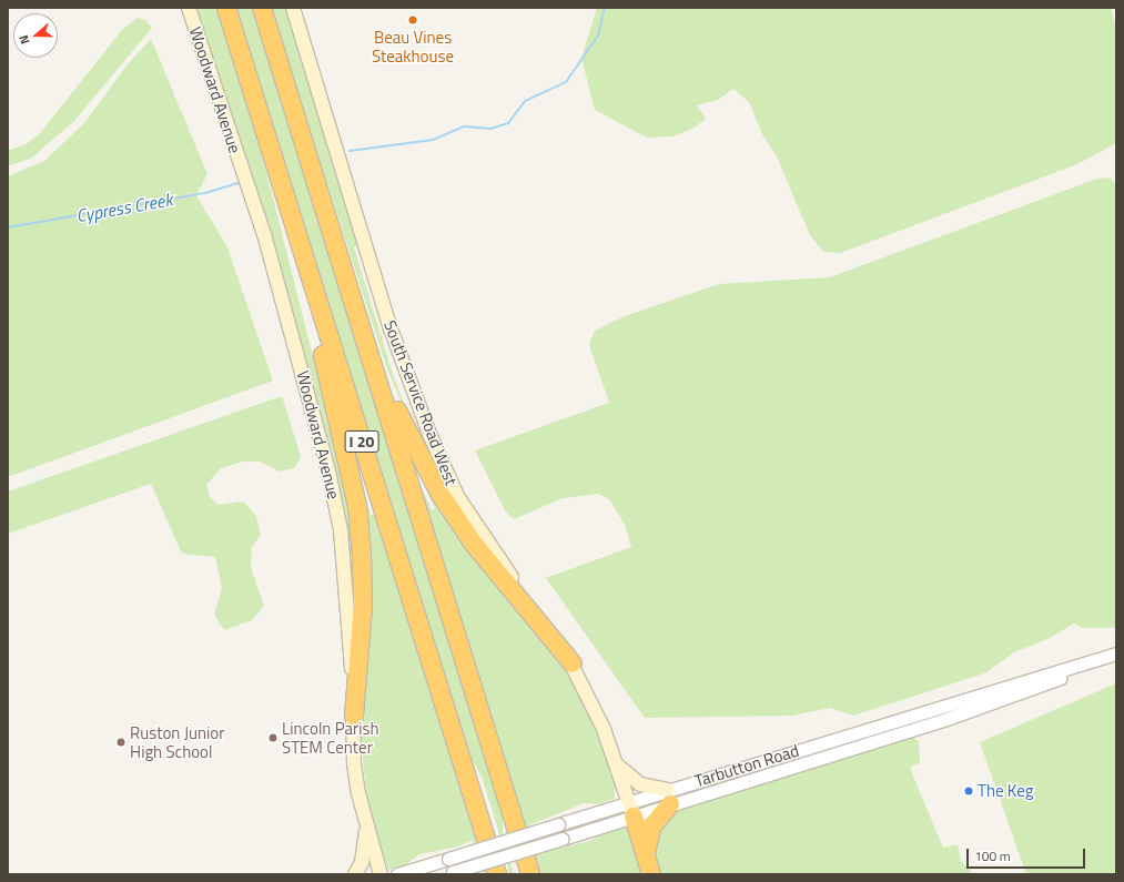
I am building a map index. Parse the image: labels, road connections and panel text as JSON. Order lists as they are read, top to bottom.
{
  "streets": {
    "highway": ["I 20"],
    "main road": ["Woodward Avenue", "South Service Road West"],
    "street": ["Tarbutton Road"]
  },
  "crossings": [
    ["South Service Road West", "Tarbutton Road"]
  ],
  "water": ["Cypress Creek"],
  "places": [
    "Beau Vines Steakhouse",
    "Lincoln Parish STEM Center",
    "Ruston Junior High School",
    "The Keg"
  ],
  "scale_bar": "100 m",
  "north": "left"
}
